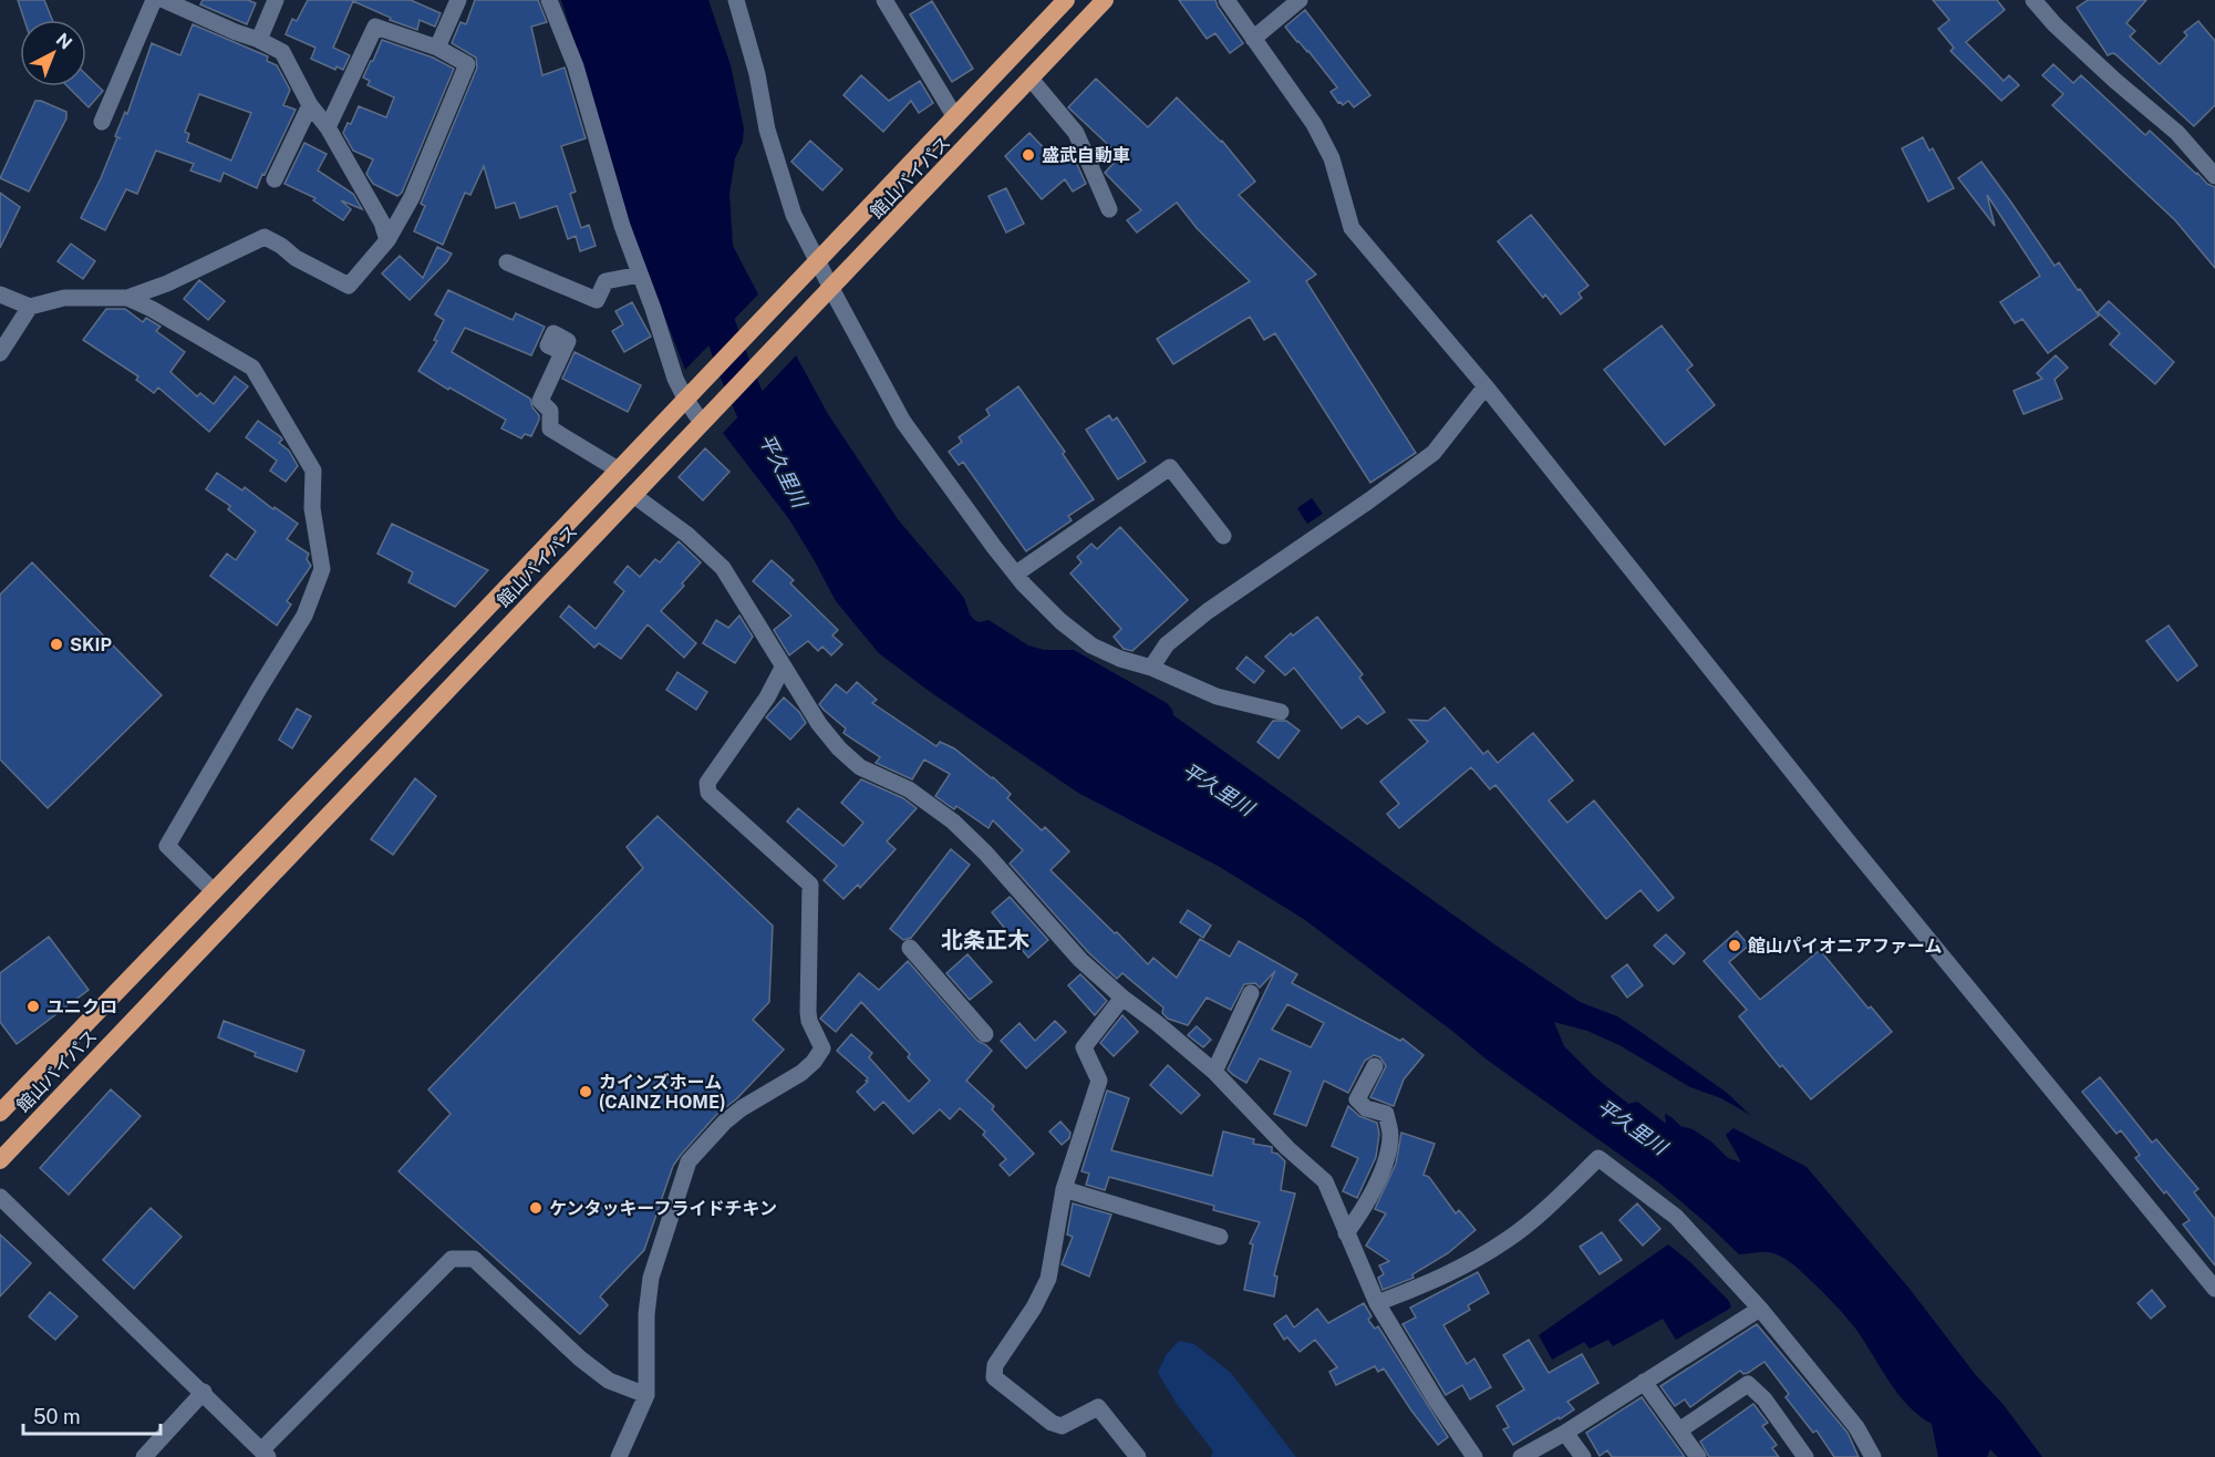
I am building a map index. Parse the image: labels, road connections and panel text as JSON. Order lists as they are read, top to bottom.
{
  "streets": {
    "highway": ["館山バイパス"]
  },
  "districts": ["北条正木"],
  "water": ["平久里川"],
  "places": [
    "盛武自動車",
    "SKIP",
    "館山パイオニアファーム",
    "ユニクロ",
    "カインズホーム (CAINZ HOME)",
    "ケンタッキーフライドチキン"
  ],
  "scale_bar": "50 m",
  "north": "top right"
}
